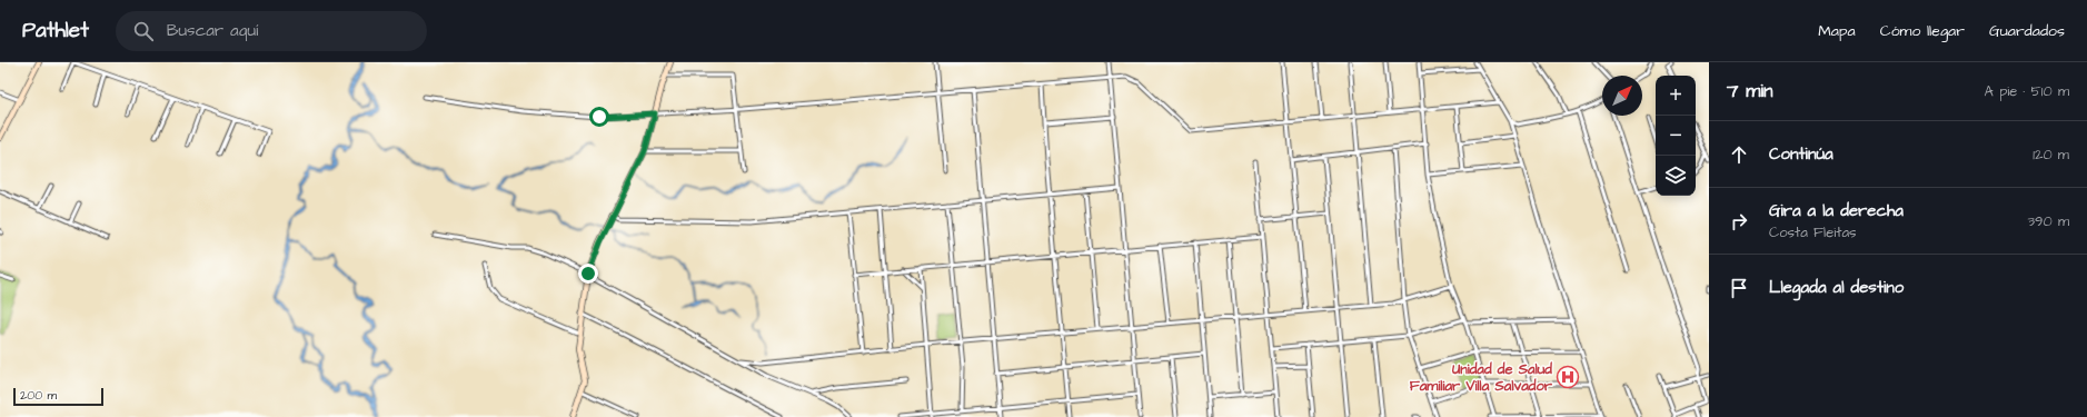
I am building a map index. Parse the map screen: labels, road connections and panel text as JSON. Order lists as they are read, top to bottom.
{
  "places": {
    "hospital": ["Unidad de Salud Familiar Villa Salvador"]
  },
  "scale_bar": "200 m",
  "north": "top right",
  "page": {
    "header": "Pathlet",
    "search": "Buscar aquí",
    "nav": ["Mapa", "Cómo llegar", "Guardados"],
    "heading": ["7 min", "A pie · 510 m"],
    "map_buttons": ["+", "−"],
    "list": [
      ["Continúa", "120 m"],
      ["Gira a la derecha", "Costa Fleitas", "390 m"],
      "Llegada al destino"
    ],
    "scale": "200 m"
  }
}
